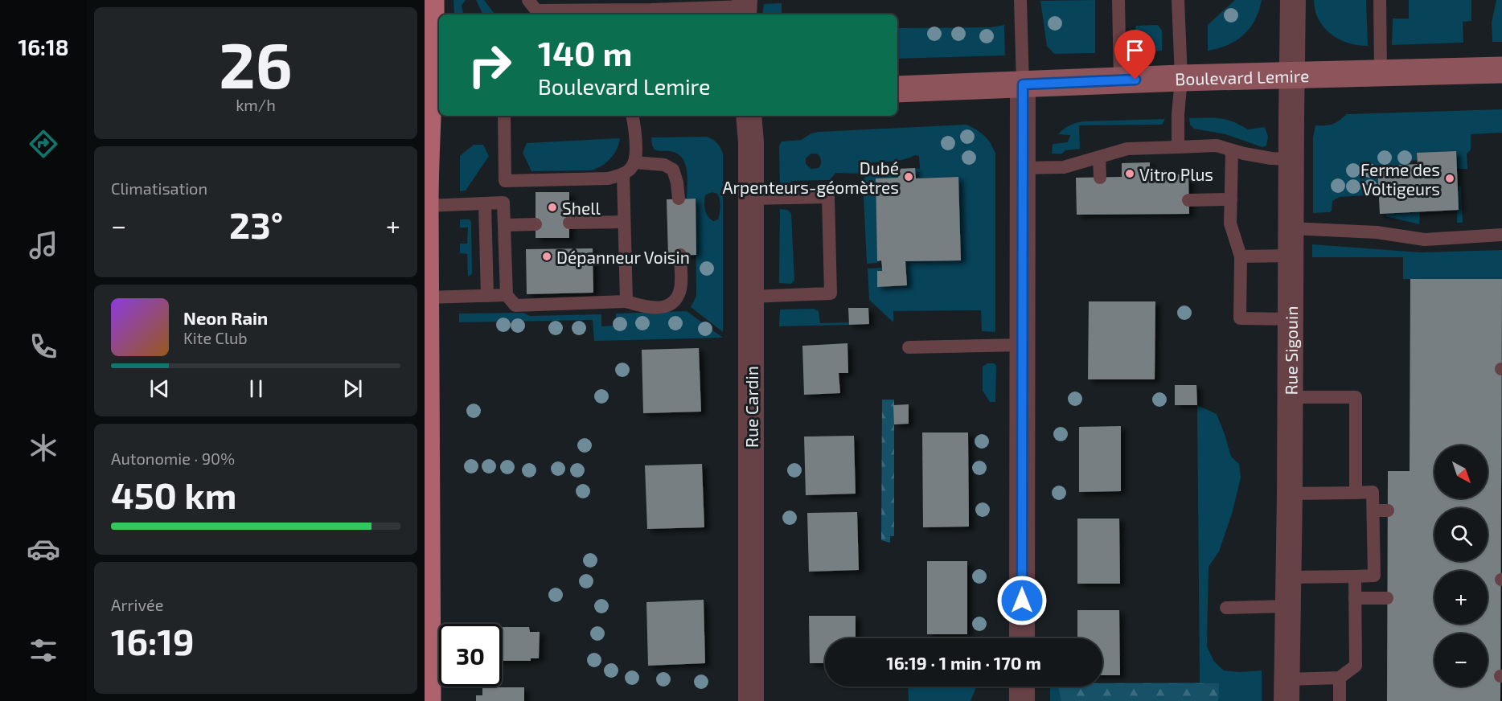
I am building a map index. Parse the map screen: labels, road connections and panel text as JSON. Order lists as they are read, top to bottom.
{
  "streets": {
    "main road": ["Boulevard Lemire"],
    "street": ["Rue Sigouin", "Rue Cardin"]
  },
  "crossings": [
    ["Boulevard Lemire", "Rue Sigouin"]
  ],
  "places": [
    "Vitro Plus",
    "Dubé Arpenteurs-géomètres",
    "Ferme des Voltigeurs",
    "Shell",
    "Dépanneur Voisin"
  ],
  "north": "bottom right",
  "page": {
    "tabs": "16:18",
    "tile": [
      ["26", "km/h"],
      "Climatisation",
      ["Autonomie · 90%", "450 km"],
      ["Arrivée", "16:19"]
    ],
    "turn": ["140 m", "Boulevard Lemire"],
    "heat": ["−", "23°", "+"],
    "song": ["Neon Rain", "Kite Club"],
    "map_buttons": ["+", "−"],
    "limit": "30",
    "trip": "16:19 · 1 min · 170 m"
  }
}
